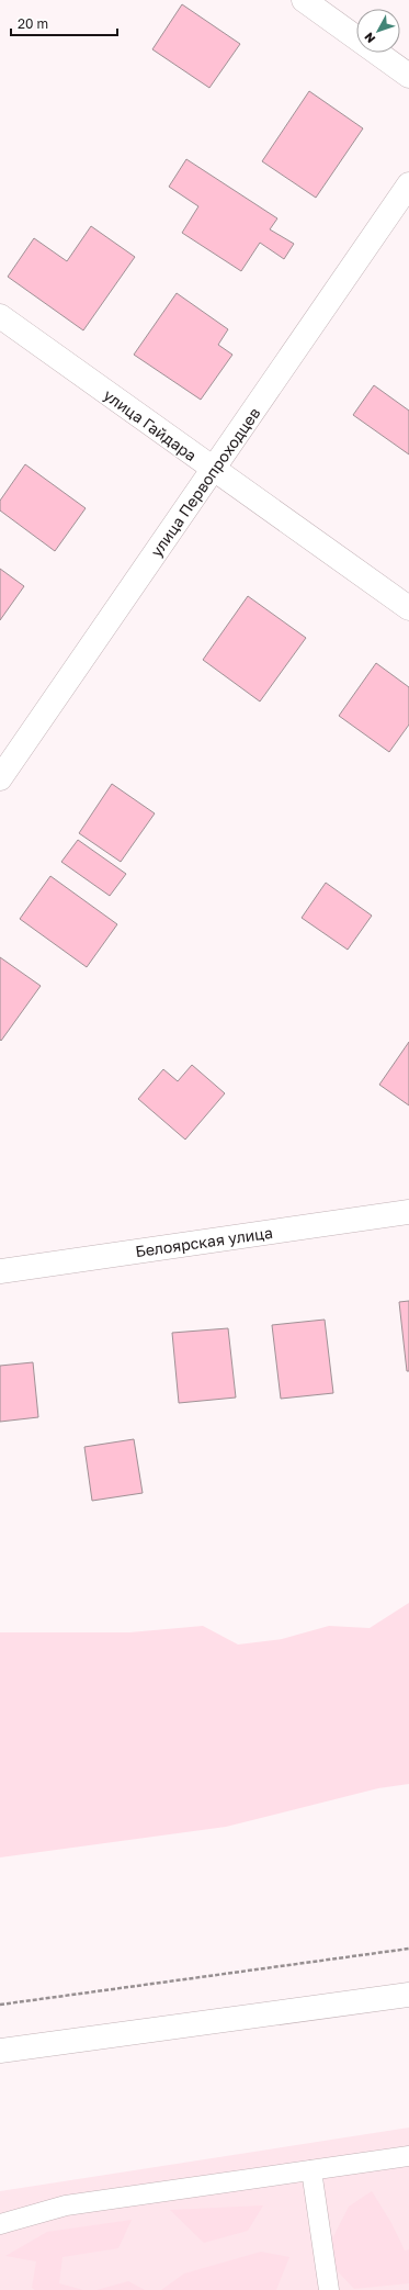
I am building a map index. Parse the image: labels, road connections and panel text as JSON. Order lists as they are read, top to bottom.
{
  "streets": {
    "street": ["улица Гайдара", "улица Первопроходцев", "Белоярская улица"]
  },
  "crossings": [
    ["улица Гайдара", "улица Первопроходцев"]
  ],
  "scale_bar": "20 m",
  "north": "bottom left"
}
